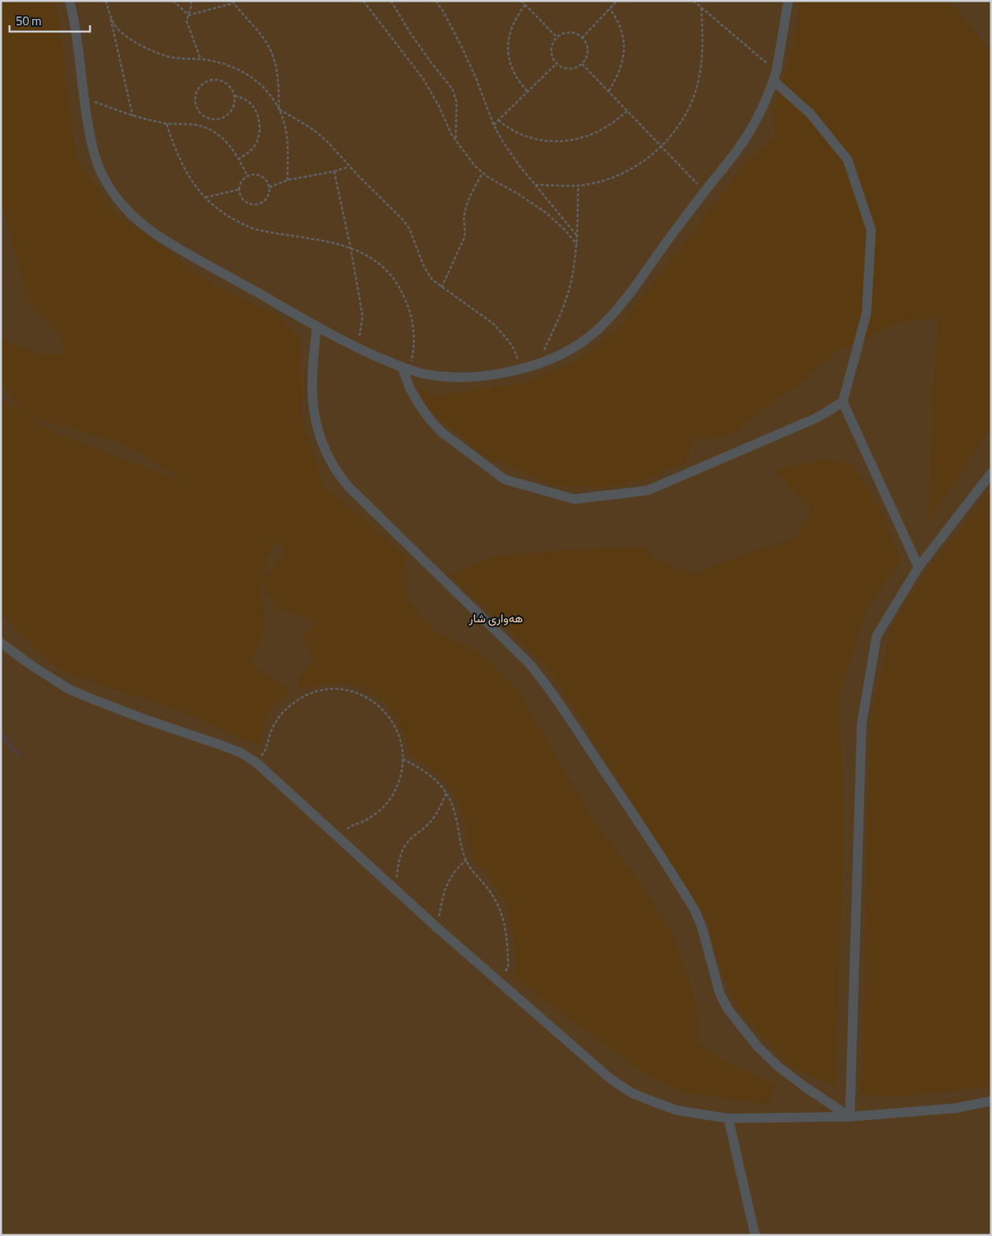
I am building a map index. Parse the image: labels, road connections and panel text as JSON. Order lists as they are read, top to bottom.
{
  "parks": ["هەواری شار"],
  "scale_bar": "50 m"
}
